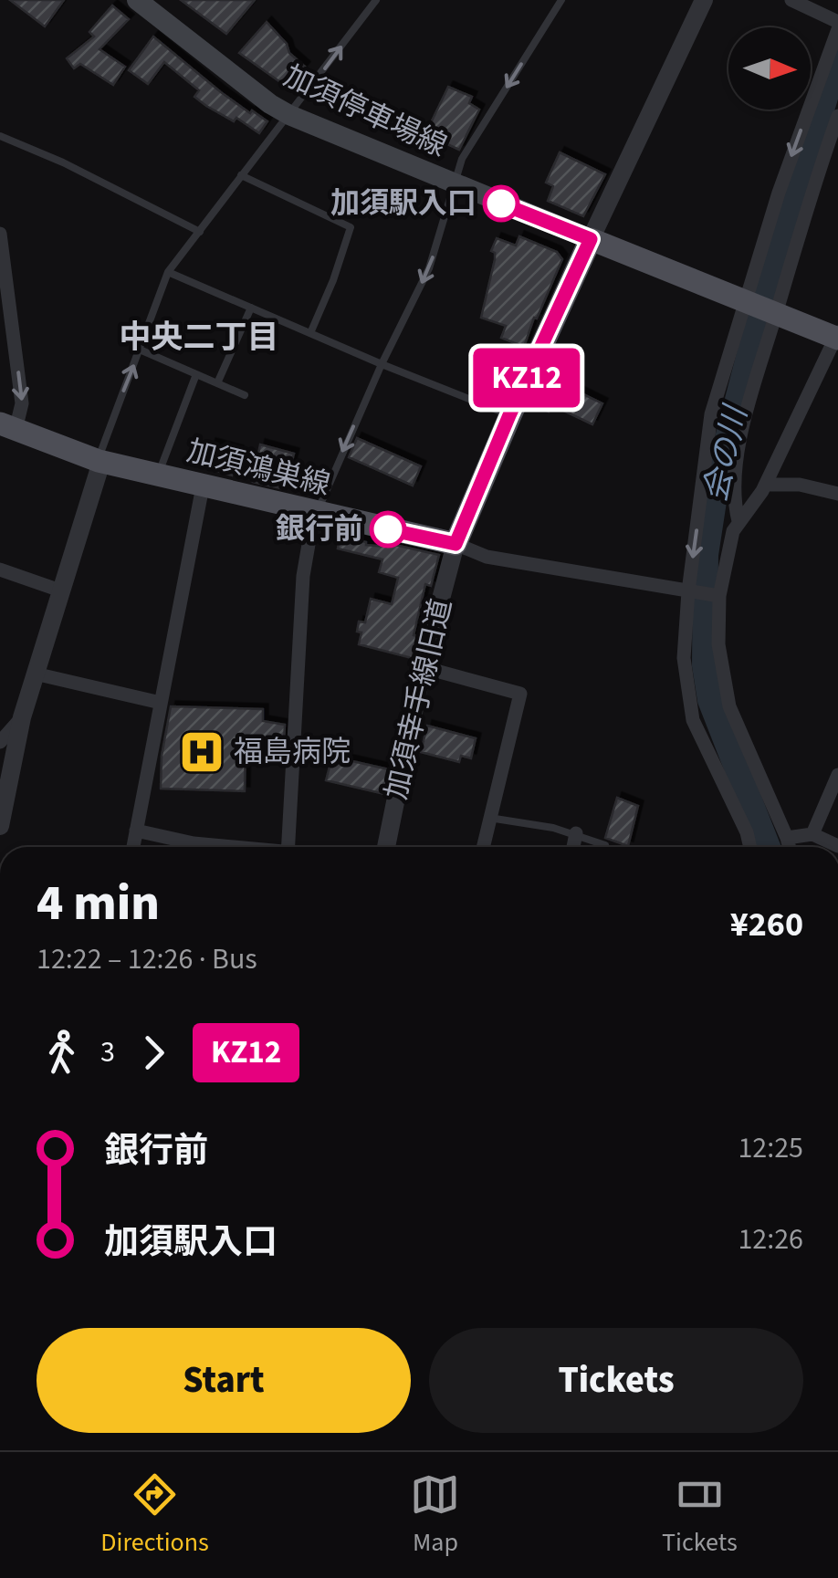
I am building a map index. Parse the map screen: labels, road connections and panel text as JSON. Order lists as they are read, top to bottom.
{
  "streets": {
    "main road": ["加須停車場線", "加須鴻巣線"],
    "street": ["加須幸手線旧道"]
  },
  "crossings": [
    ["加須鴻巣線", "加須幸手線旧道"]
  ],
  "districts": ["中央二丁目"],
  "water": ["会の川"],
  "places": {
    "other": ["加須駅入口", "銀行前"],
    "hospital": ["福島病院"]
  },
  "lines": ["bus line KZ12"],
  "north": "right",
  "page": {
    "on_map": "KZ12",
    "heading": ["4 min", "12:22 – 12:26 · Bus", "¥260"],
    "legs": ["3", "KZ12"],
    "list": [
      {
        "name": "銀行前",
        "value": "12:25"
      },
      {
        "name": "加須駅入口",
        "value": "12:26"
      }
    ],
    "buttons": ["Start", "Tickets"],
    "tabs": ["Directions", "Map", "Tickets"]
  }
}
